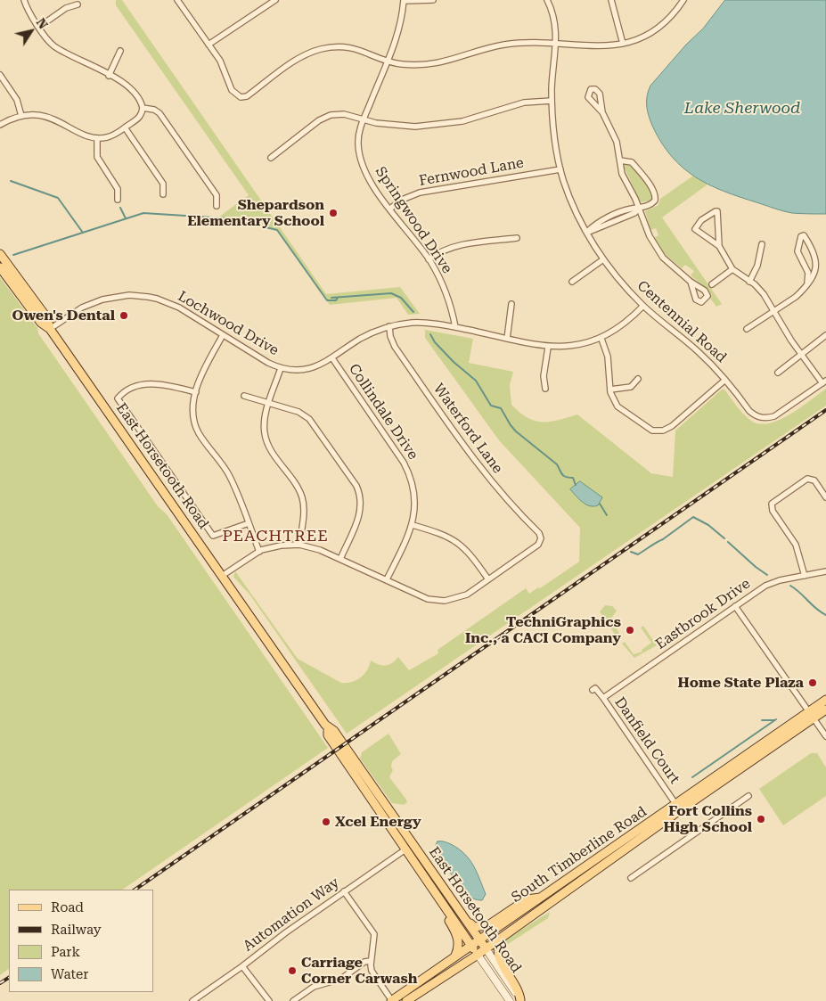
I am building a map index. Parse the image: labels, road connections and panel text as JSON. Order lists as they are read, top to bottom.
{
  "streets": {
    "main road": ["East Horsetooth Road", "South Timberline Road"],
    "street": [
      "Fernwood Lane",
      "Springwood Drive",
      "Centennial Road",
      "Lochwood Drive",
      "Collindale Drive",
      "Waterford Lane",
      "Eastbrook Drive",
      "Danfield Court",
      "Automation Way"
    ]
  },
  "crossings": [
    ["Fernwood Lane", "Springwood Drive"],
    ["Fernwood Lane", "Centennial Road"],
    ["Springwood Drive", "Lochwood Drive"],
    ["Centennial Road", "Lochwood Drive"],
    ["Lochwood Drive", "Collindale Drive"],
    ["Lochwood Drive", "Waterford Lane"],
    ["Lochwood Drive", "East Horsetooth Road"],
    ["East Horsetooth Road", "South Timberline Road"],
    ["East Horsetooth Road", "Automation Way"],
    ["Eastbrook Drive", "Danfield Court"],
    ["Danfield Court", "South Timberline Road"]
  ],
  "districts": ["PEACHTREE"],
  "water": ["Lake Sherwood"],
  "places": [
    "Shepardson Elementary School",
    "Owen's Dental",
    "TechniGraphics Inc., a CACI Company",
    "Home State Plaza",
    "Fort Collins High School",
    "Xcel Energy",
    "Carriage Corner Carwash"
  ],
  "legend": [
    "Road",
    "Railway",
    "Park",
    "Water"
  ],
  "north": "top right"
}
